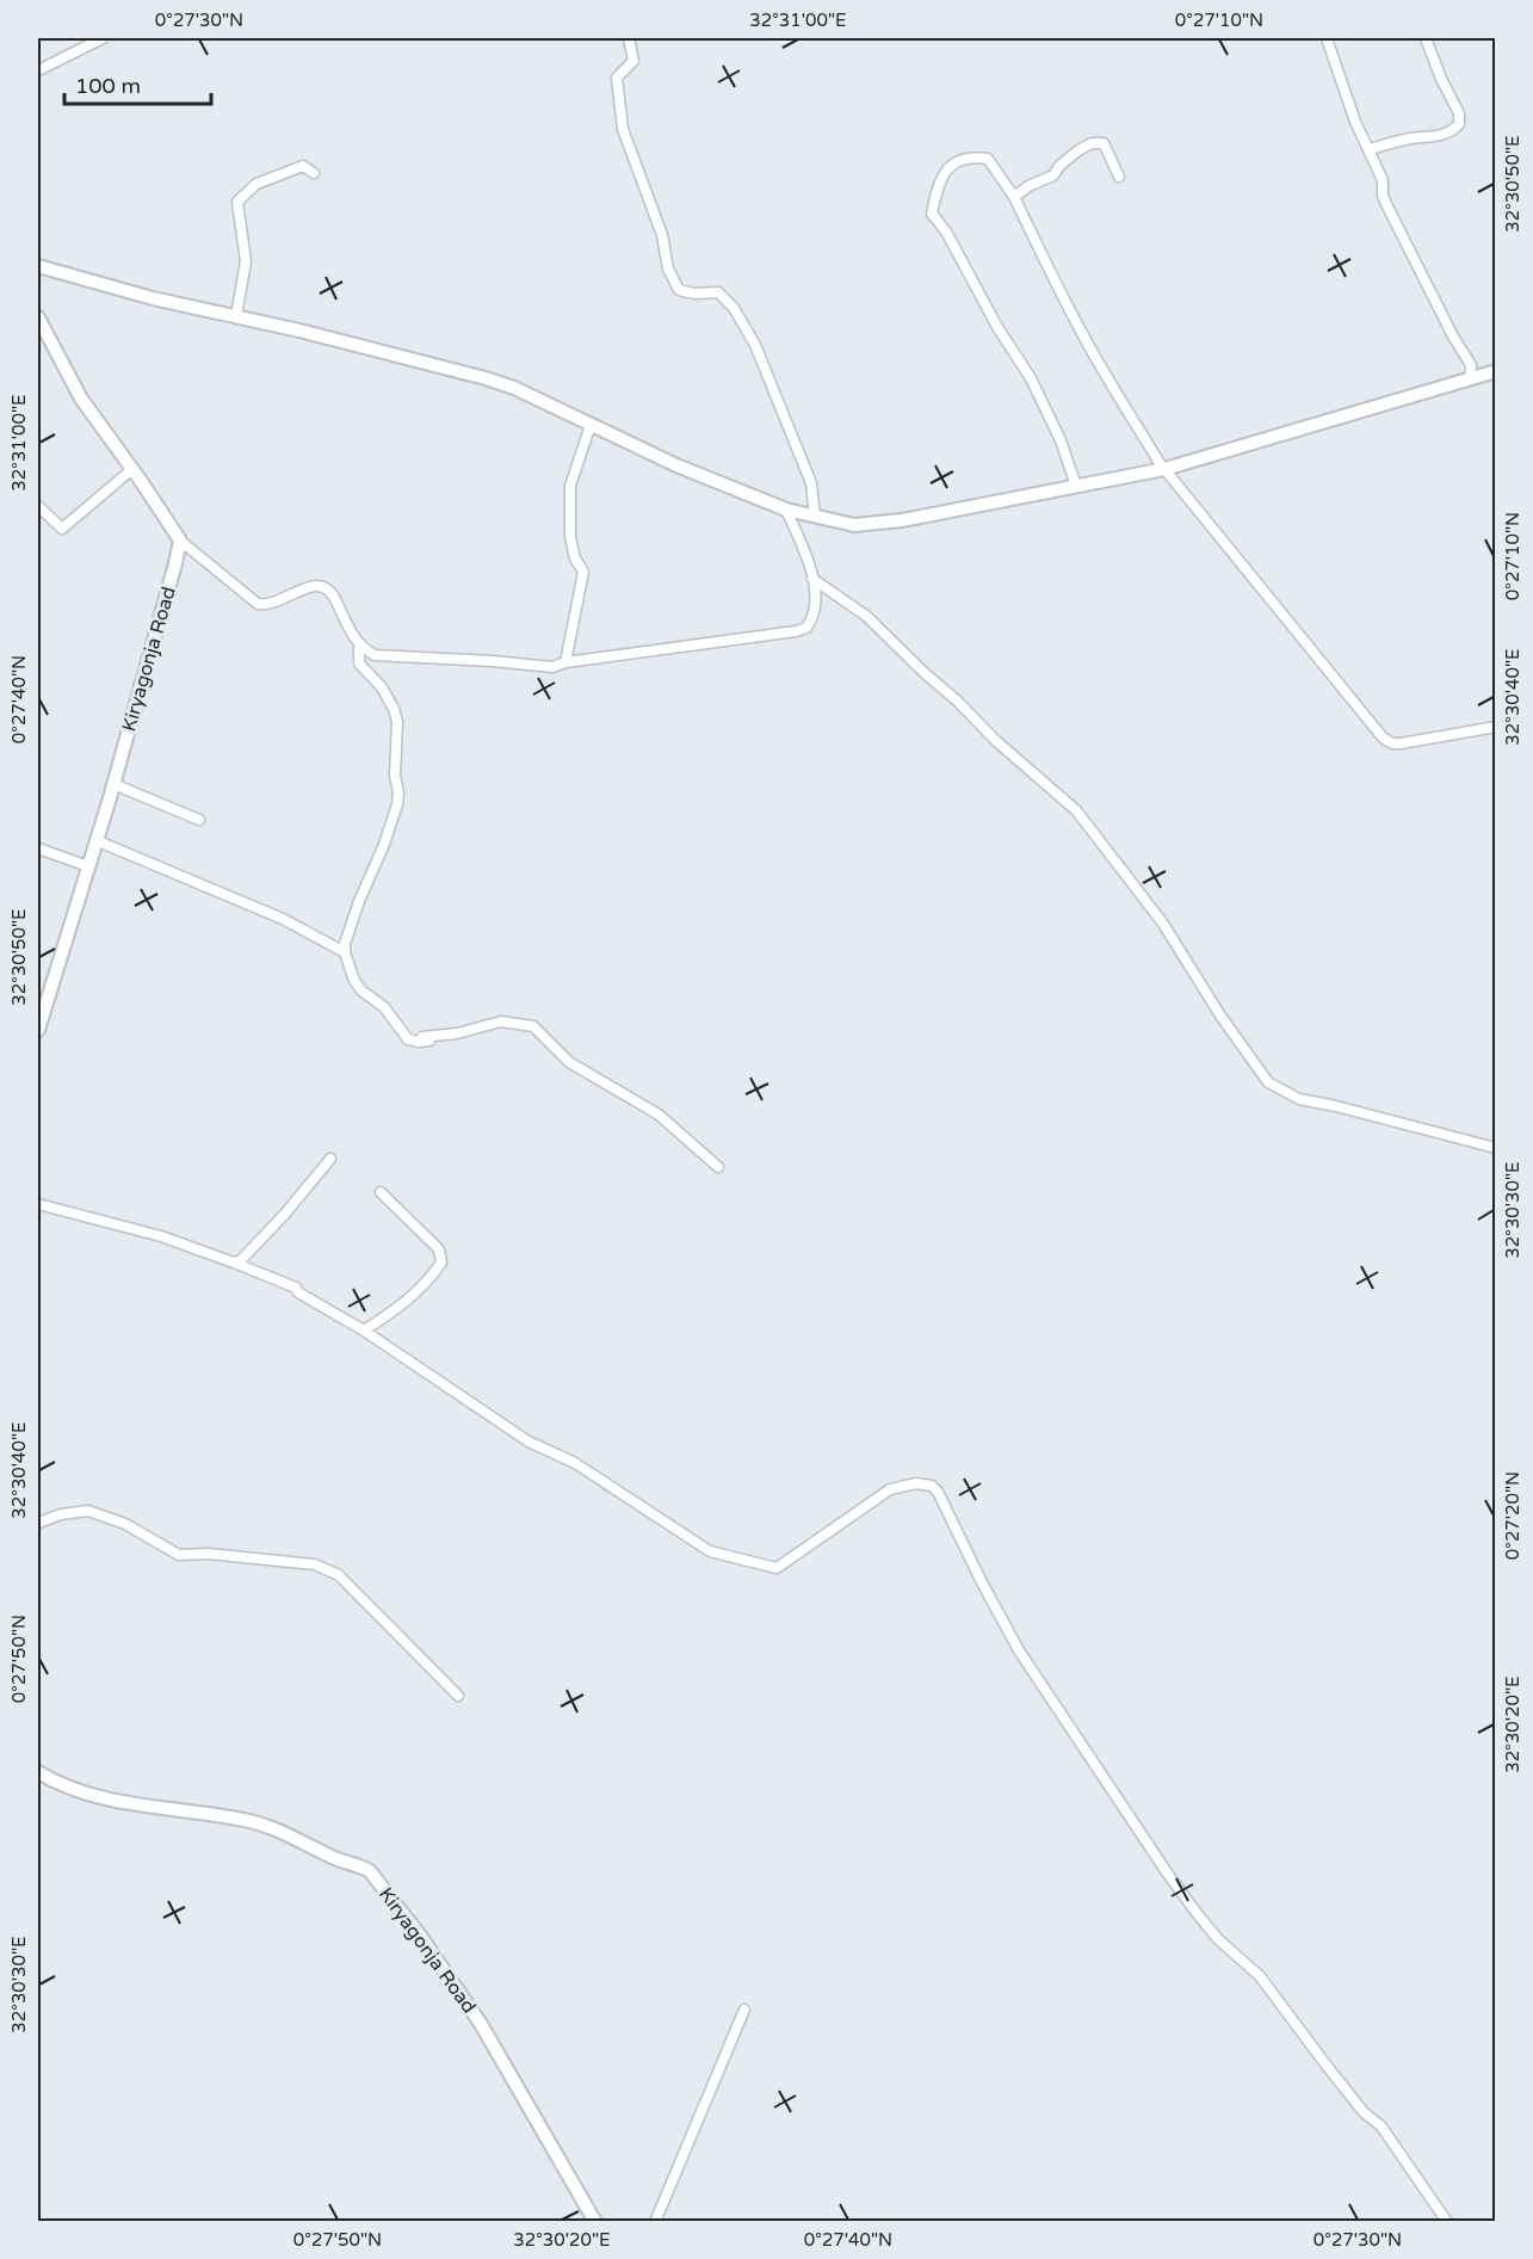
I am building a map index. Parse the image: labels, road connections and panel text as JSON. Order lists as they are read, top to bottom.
{
  "streets": {
    "street": ["Kiryagonja Road"]
  },
  "scale_bar": "100 m",
  "coordinates": [
    "0°27'30\"N",
    "32°31'00\"E",
    "0°27'10\"N",
    "32°30'50\"E",
    "32°30'40\"E",
    "0°27'40\"N",
    "32°30'30\"E",
    "0°27'20\"N",
    "0°27'50\"N",
    "32°30'20\"E"
  ]
}
